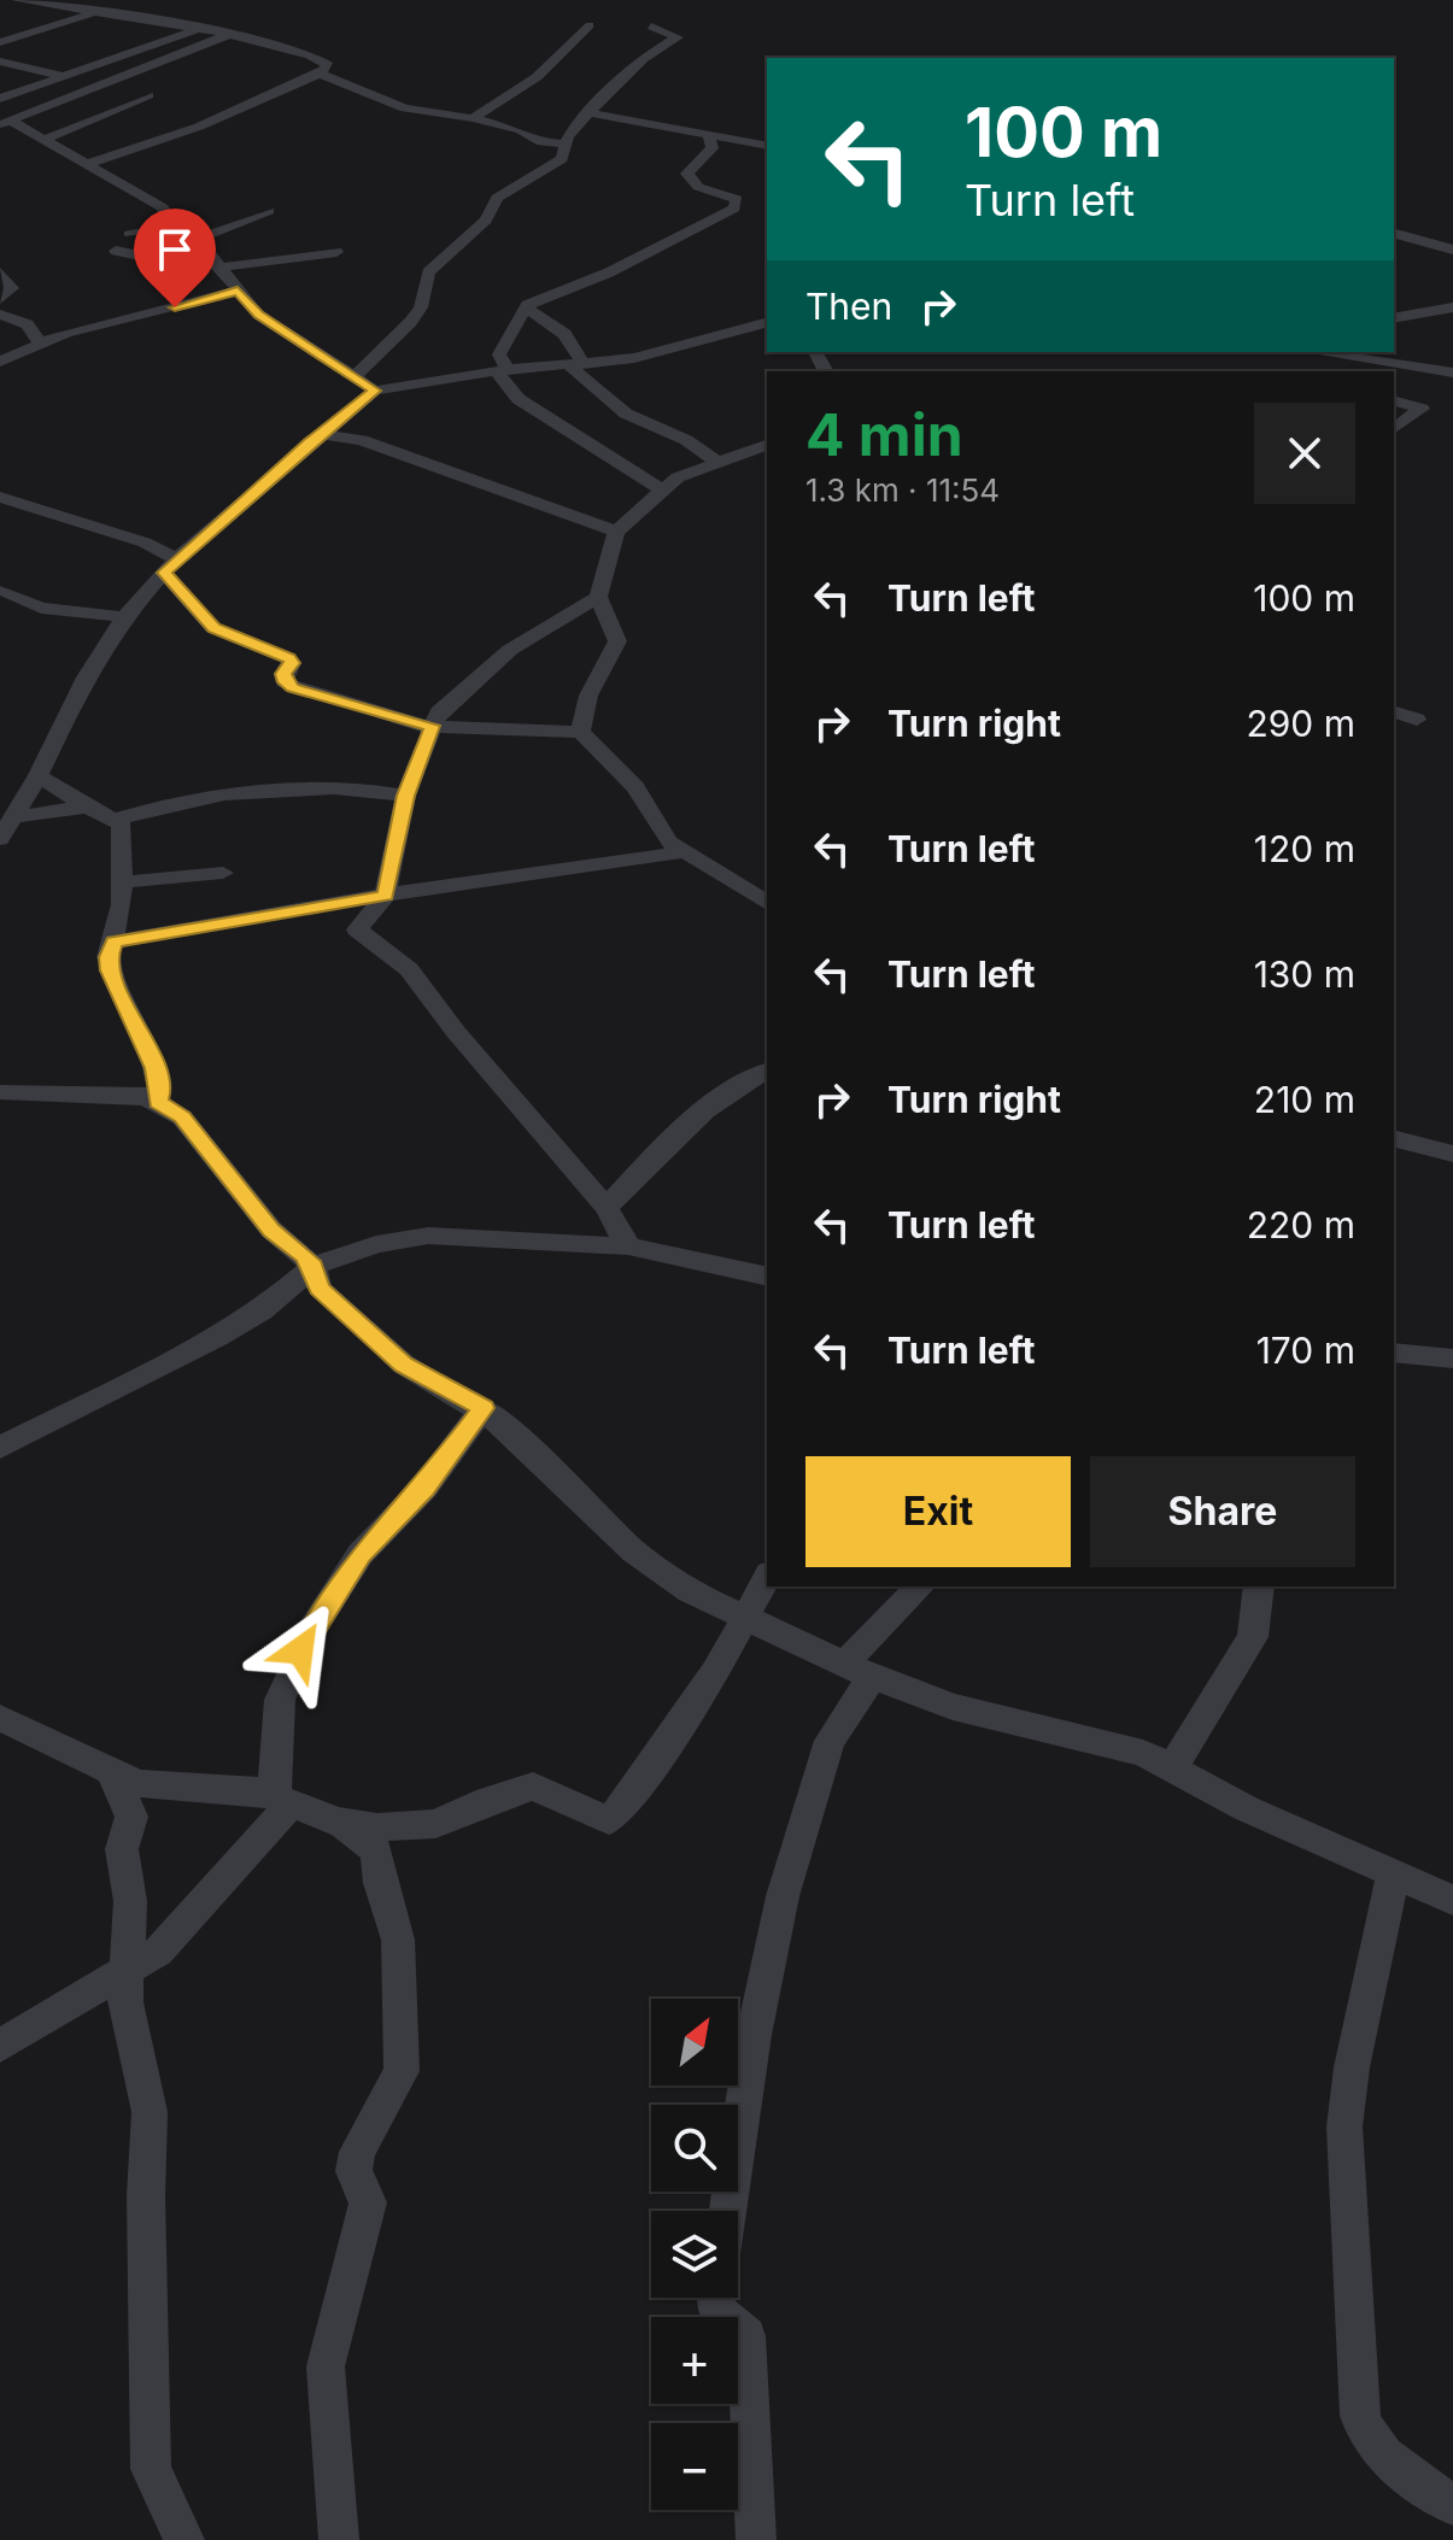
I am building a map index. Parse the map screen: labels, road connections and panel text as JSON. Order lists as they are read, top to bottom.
{
  "north": "top right",
  "page": {
    "turn": ["100 m", "Turn left"],
    "then": "Then",
    "heading": ["4 min", "1.3 km · 11:54"],
    "list": [
      {
        "name": "Turn left",
        "value": "100 m"
      },
      {
        "name": "Turn right",
        "value": "290 m"
      },
      {
        "name": "Turn left",
        "value": "120 m"
      },
      {
        "name": "Turn left",
        "value": "130 m"
      },
      {
        "name": "Turn right",
        "value": "210 m"
      },
      {
        "name": "Turn left",
        "value": "220 m"
      },
      {
        "name": "Turn left",
        "value": "170 m"
      }
    ],
    "buttons": ["Exit", "Share"],
    "map_buttons": ["+", "−"]
  }
}
